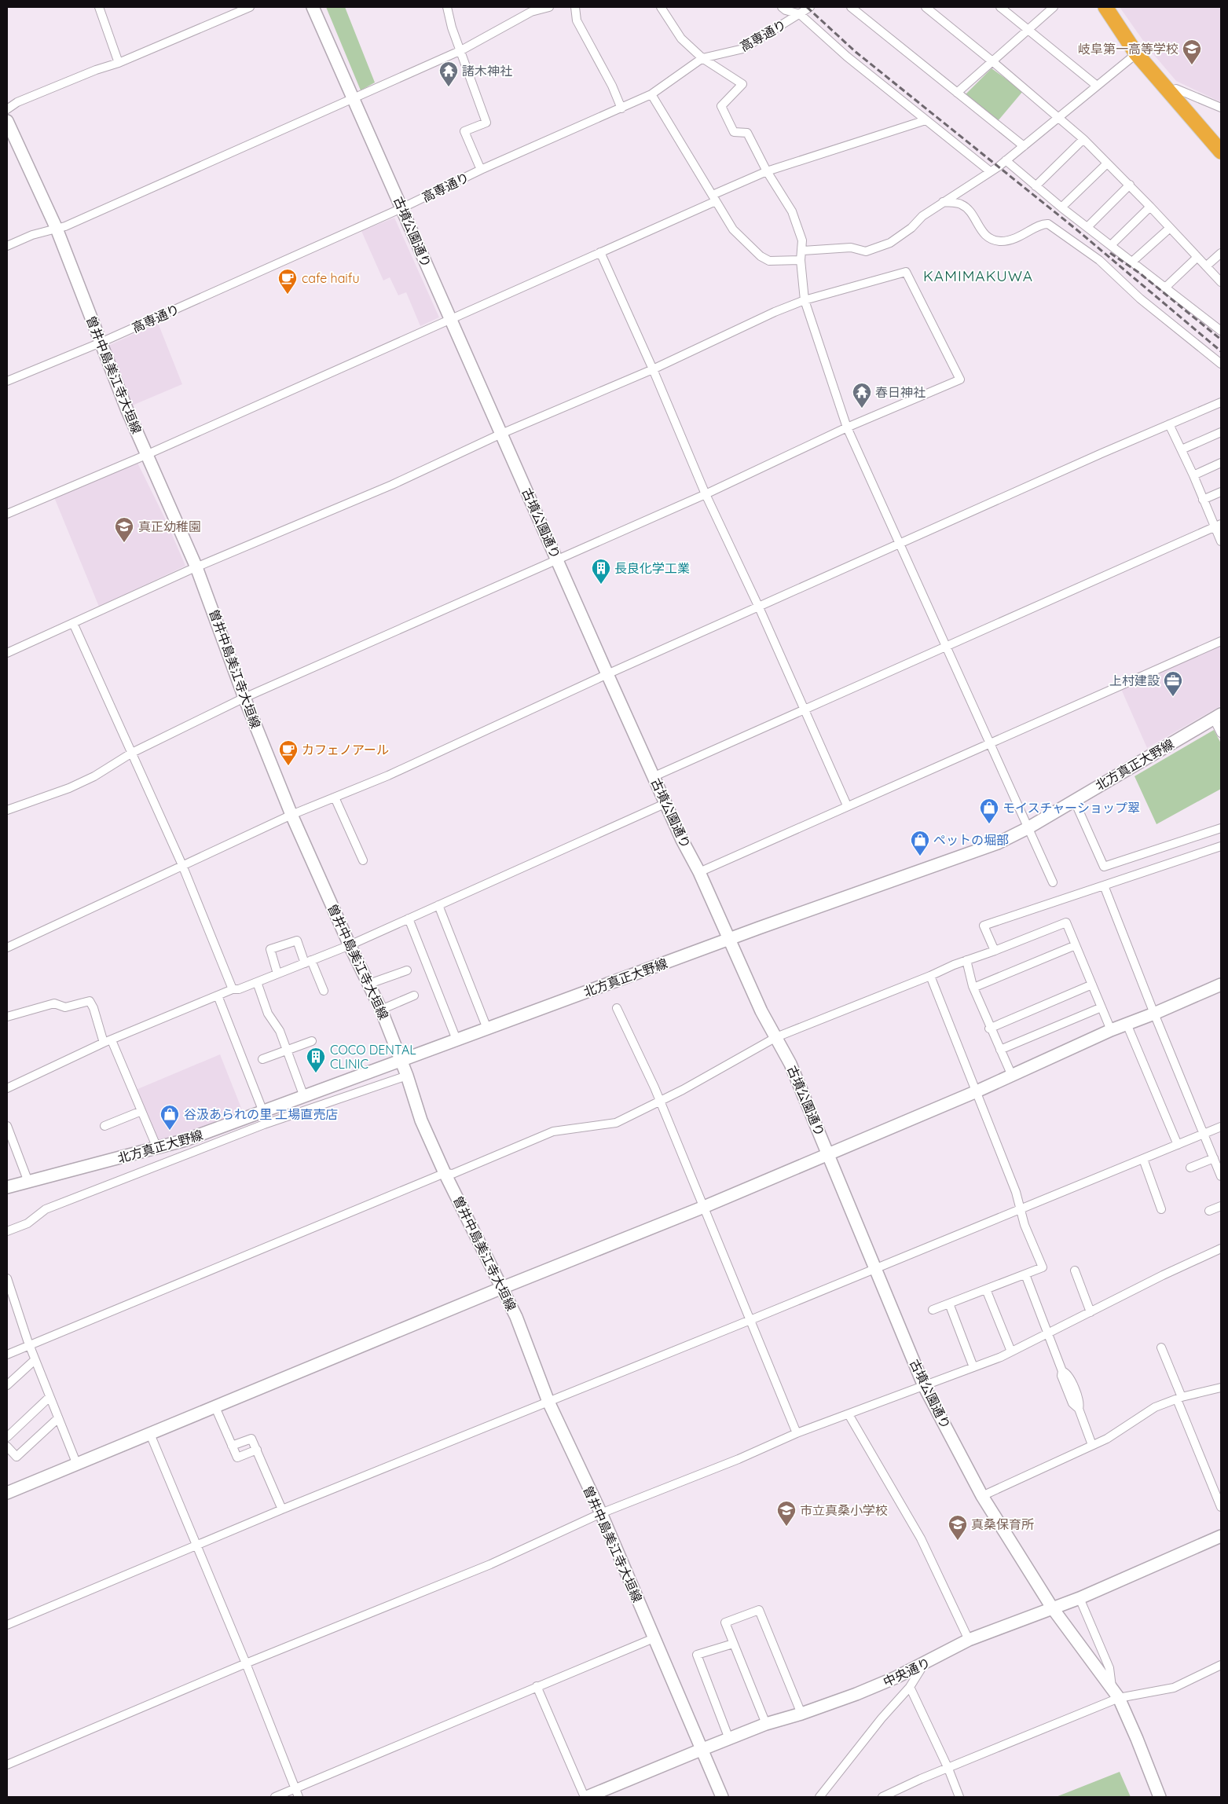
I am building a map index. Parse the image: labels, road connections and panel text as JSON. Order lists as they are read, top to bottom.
{
  "streets": {
    "street": [
      "高専通り",
      "古墳公園通り",
      "曽井中島美江寺大垣線",
      "北方真正大野線",
      "中央通り"
    ]
  },
  "crossings": [
    ["高専通り", "古墳公園通り"],
    ["高専通り", "曽井中島美江寺大垣線"],
    ["古墳公園通り", "北方真正大野線"],
    ["古墳公園通り", "中央通り"],
    ["曽井中島美江寺大垣線", "北方真正大野線"],
    ["曽井中島美江寺大垣線", "中央通り"]
  ],
  "districts": ["KAMIMAKUWA"],
  "places": {
    "school or university": [
      "岐阜第一高等学校",
      "真正幼稚園",
      "市立真桑小学校",
      "真桑保育所"
    ],
    "temple": ["諸木神社", "春日神社"],
    "cafe": ["cafe haifu", "カフェノアール"],
    "building": ["長良化学工業", "COCO DENTAL CLINIC"],
    "office": ["上村建設"],
    "shop": ["モイスチャーショップ翠", "ペットの堀部", "谷汲あられの里 工場直売店"]
  }
}
